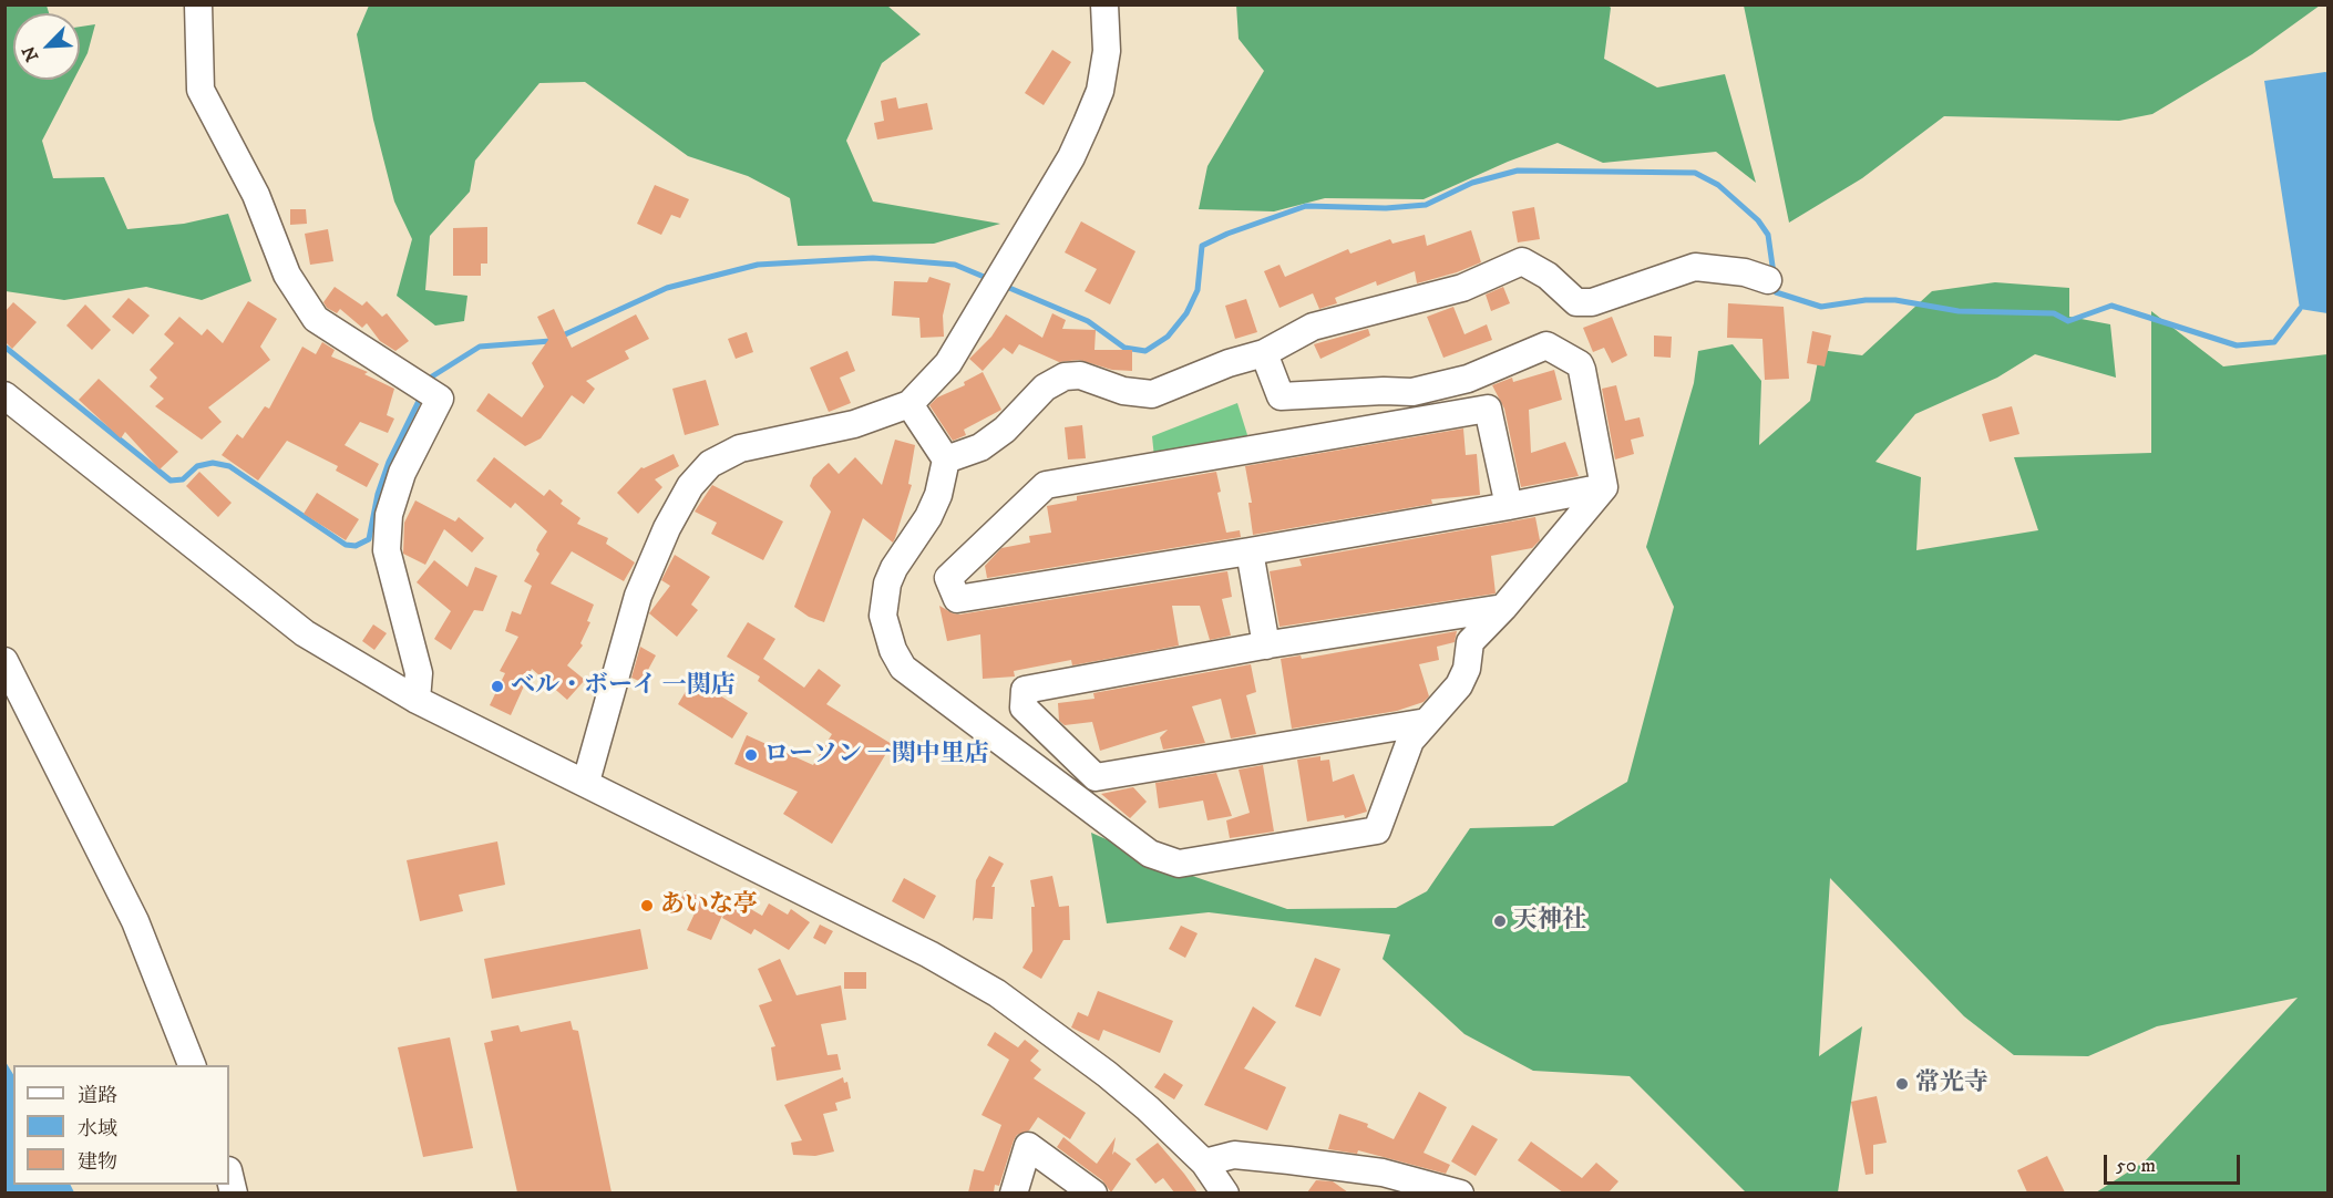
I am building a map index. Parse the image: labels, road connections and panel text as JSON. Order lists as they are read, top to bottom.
{
  "places": [
    "ベル・ボーイ 一関店",
    "ローソン 一関中里店",
    "あいな亭",
    "天神社",
    "常光寺"
  ],
  "legend": ["道路", "水域", "建物"],
  "scale_bar": "50 m",
  "north": "bottom left"
}
